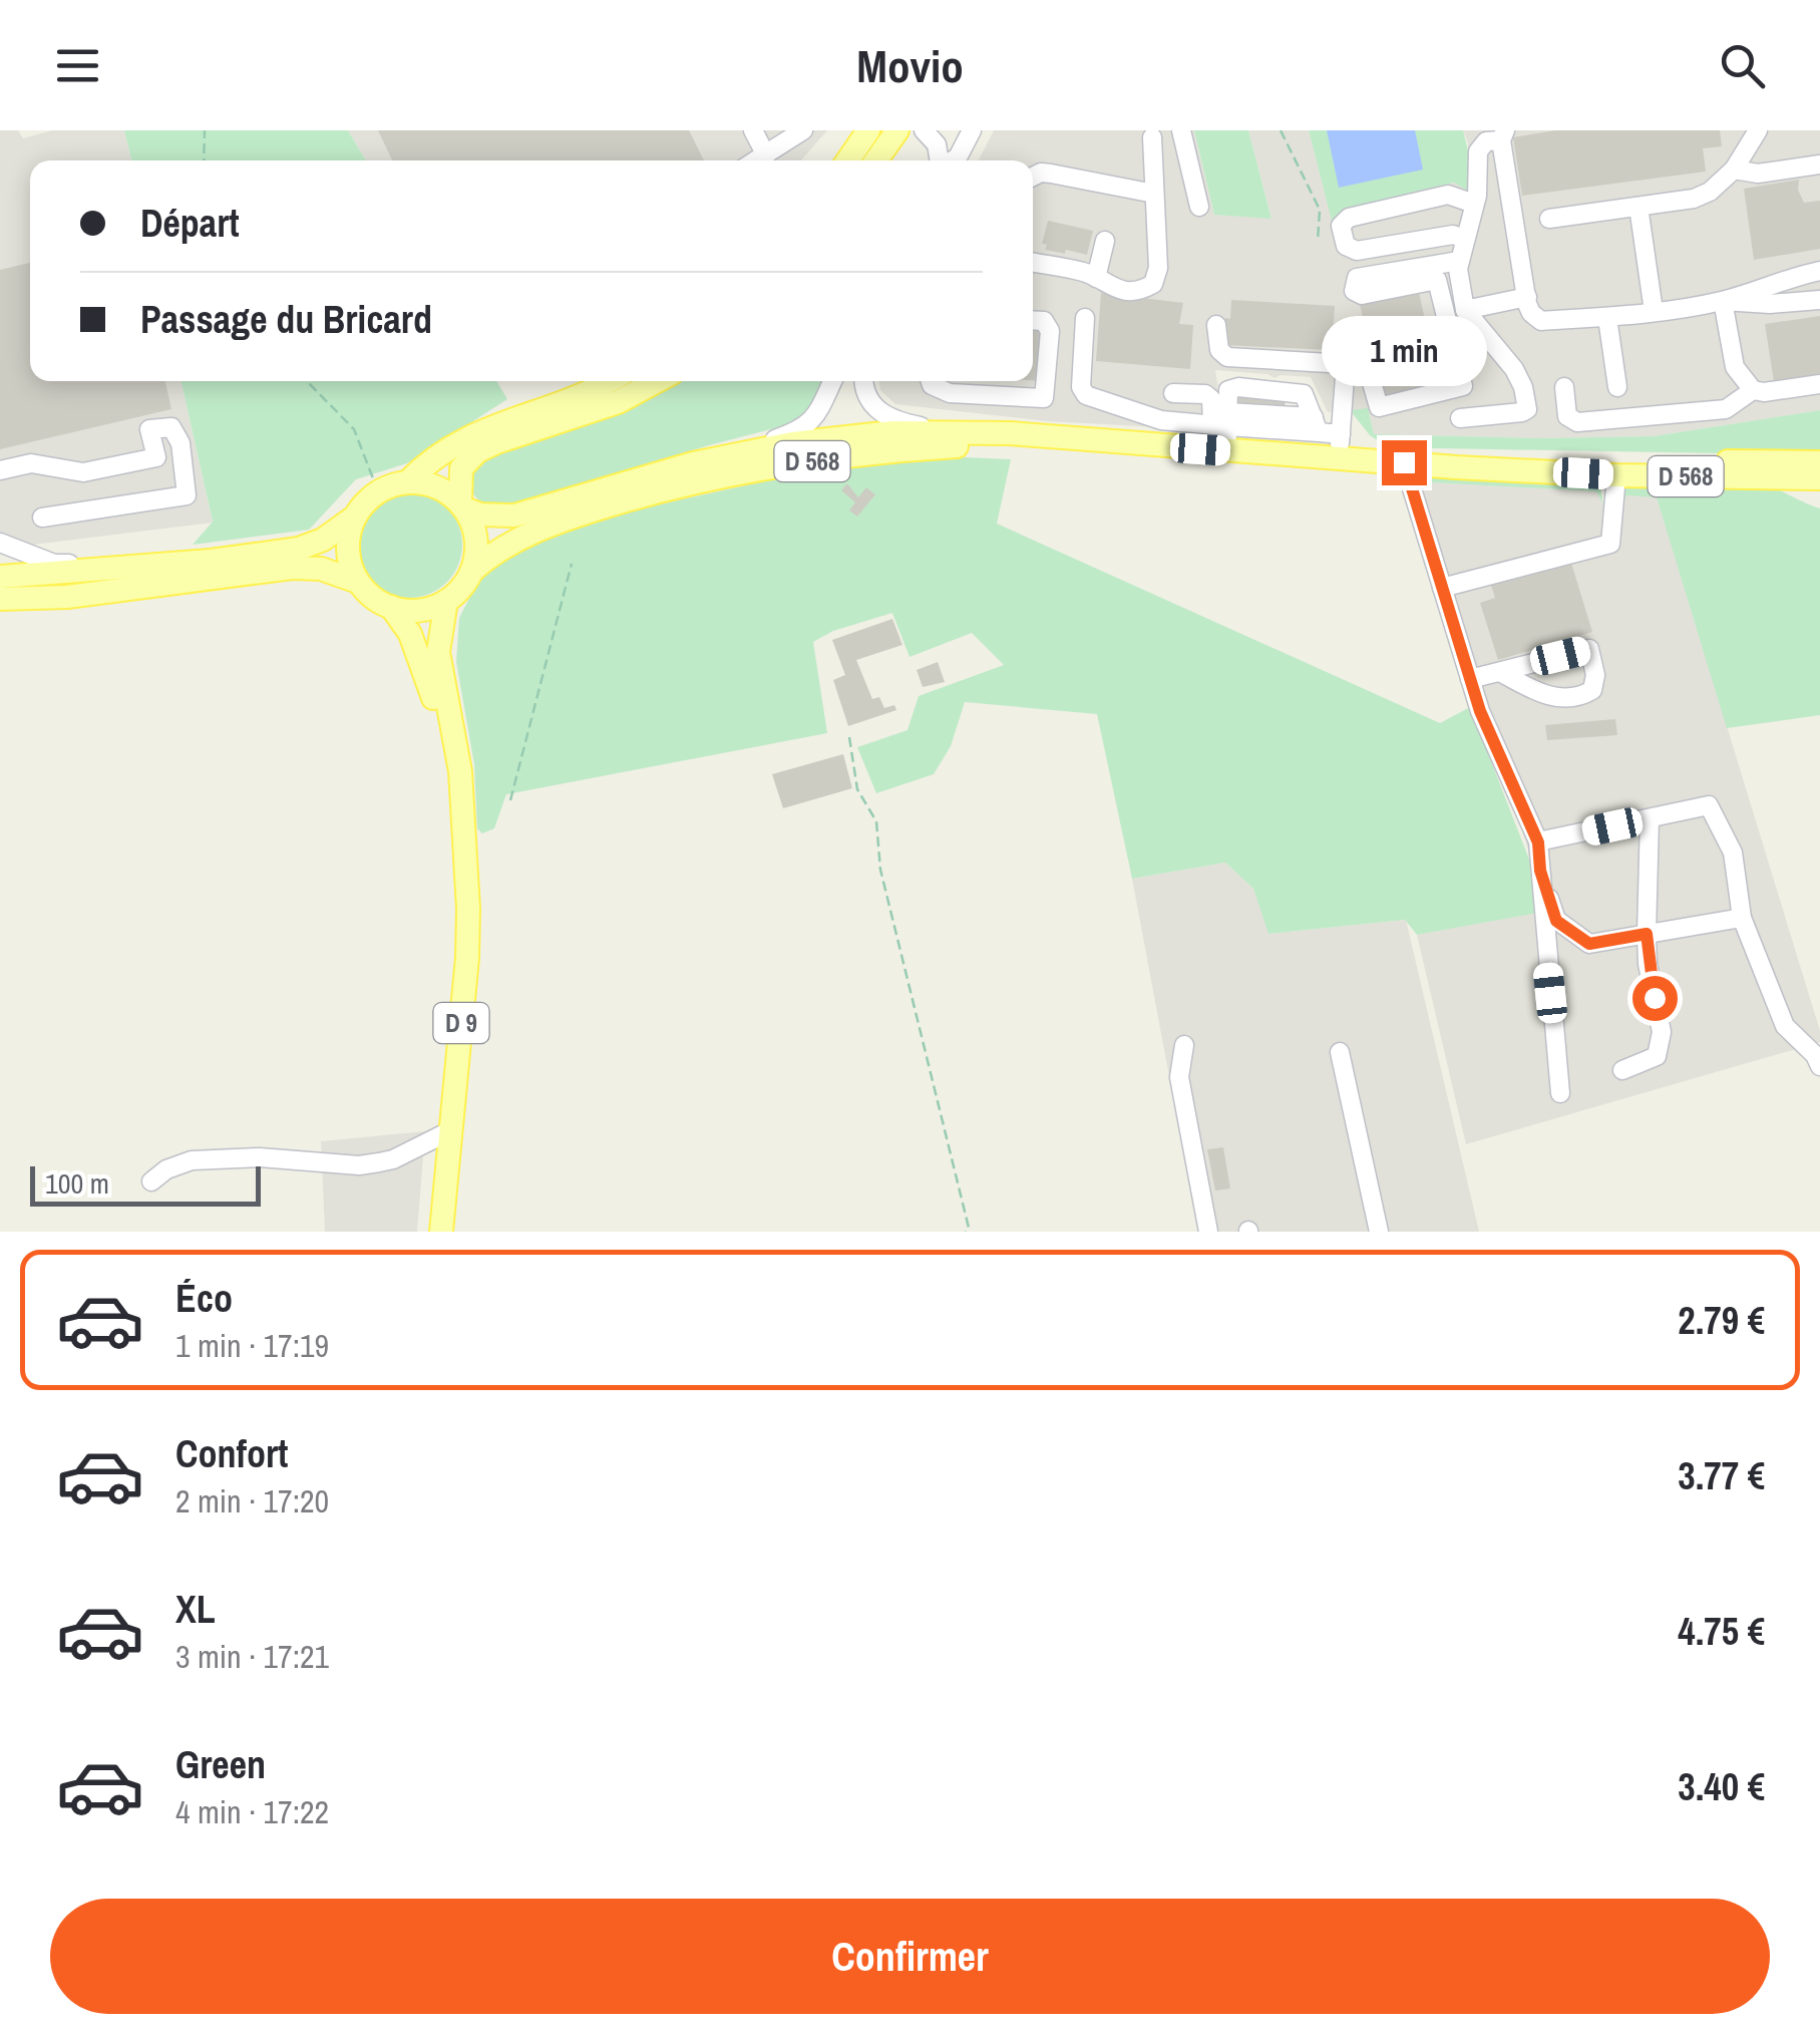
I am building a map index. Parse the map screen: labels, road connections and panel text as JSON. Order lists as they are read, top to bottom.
{
  "streets": {
    "main road": ["D 568", "D 9"]
  },
  "crossings": [
    ["D 568", "D 9"]
  ],
  "scale_bar": "100 m",
  "page": {
    "header": "Movio",
    "banner": ["Départ", "Passage du Bricard"],
    "bubble": "1 min",
    "scale": "100 m",
    "list": [
      {
        "name": "Éco",
        "note": "1 min · 17:19",
        "value": "2.79 €"
      },
      {
        "name": "Confort",
        "note": "2 min · 17:20",
        "value": "3.77 €"
      },
      {
        "name": "XL",
        "note": "3 min · 17:21",
        "value": "4.75 €"
      },
      {
        "name": "Green",
        "note": "4 min · 17:22",
        "value": "3.40 €"
      }
    ],
    "buttons": "Confirmer"
  }
}
